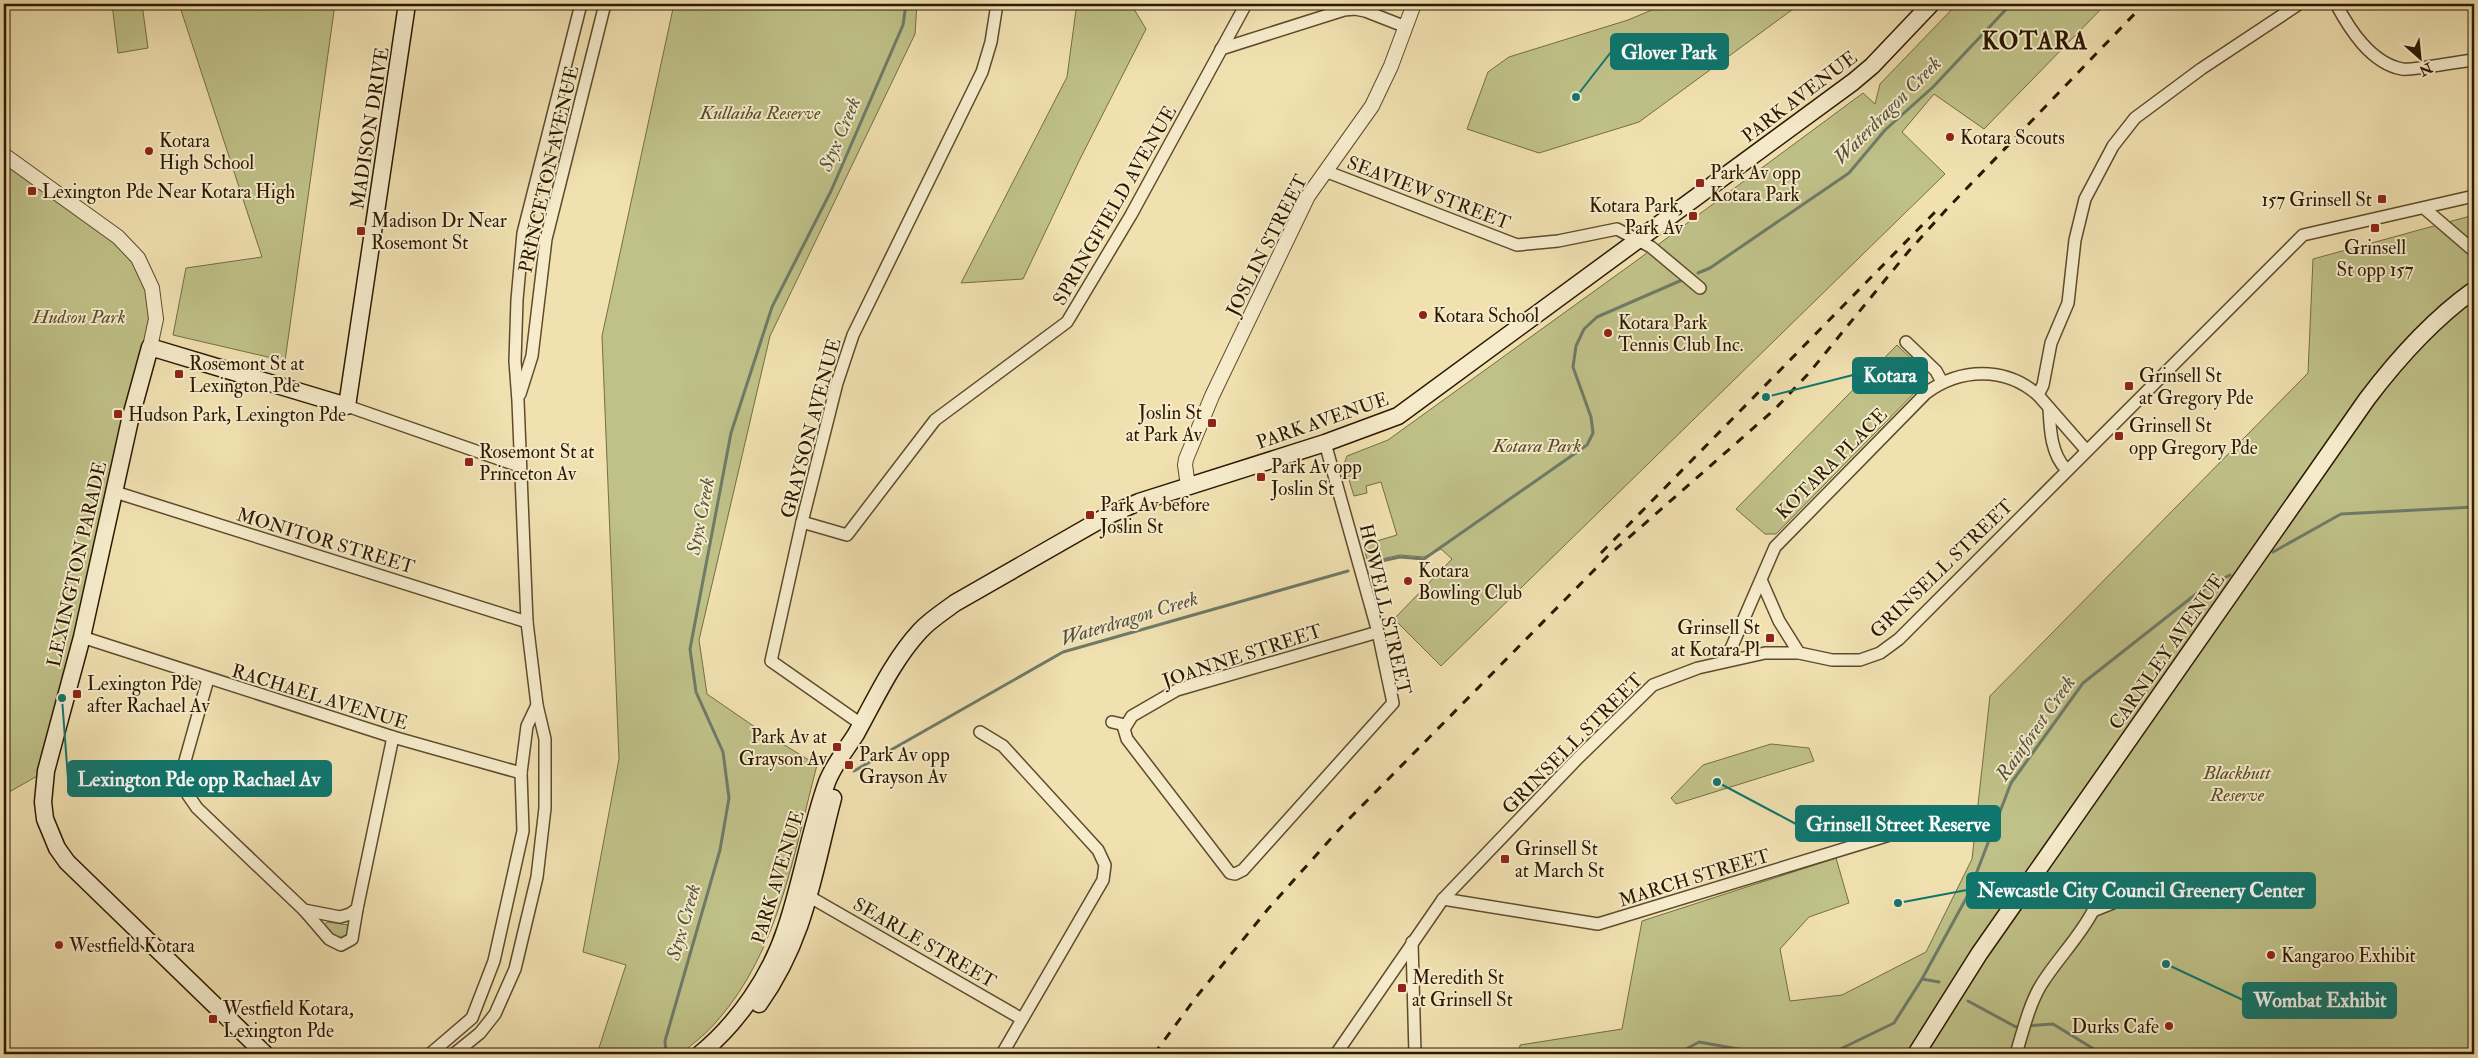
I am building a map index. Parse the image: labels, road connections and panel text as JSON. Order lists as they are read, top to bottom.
{
  "streets": {
    "main road": [
      "PARK AVENUE",
      "MADISON DRIVE",
      "LEXINGTON PARADE",
      "CARNLEY AVENUE"
    ],
    "street": [
      "PRINCETON AVENUE",
      "SEAVIEW STREET",
      "SPRINGFIELD AVENUE",
      "JOSLIN STREET",
      "GRAYSON AVENUE",
      "KOTARA PLACE",
      "MONITOR STREET",
      "GRINSELL STREET",
      "HOWELL STREET",
      "JOANNE STREET",
      "RACHAEL AVENUE",
      "MARCH STREET",
      "SEARLE STREET"
    ]
  },
  "crossings": [
    ["PARK AVENUE", "SEAVIEW STREET"],
    ["PARK AVENUE", "JOSLIN STREET"],
    ["PARK AVENUE", "GRAYSON AVENUE"],
    ["PARK AVENUE", "HOWELL STREET"],
    ["PARK AVENUE", "SEARLE STREET"],
    ["PRINCETON AVENUE", "MONITOR STREET"],
    ["SEAVIEW STREET", "JOSLIN STREET"],
    ["SPRINGFIELD AVENUE", "GRAYSON AVENUE"],
    ["KOTARA PLACE", "GRINSELL STREET"],
    ["MONITOR STREET", "LEXINGTON PARADE"],
    ["LEXINGTON PARADE", "RACHAEL AVENUE"],
    ["GRINSELL STREET", "MARCH STREET"],
    ["HOWELL STREET", "JOANNE STREET"]
  ],
  "districts": ["KOTARA"],
  "water": ["Waterdragon Creek", "Styx Creek", "Rainforest Creek"],
  "parks": [
    "Kullaiba Reserve",
    "Hudson Park",
    "Kotara Park",
    "Blackbutt Reserve"
  ],
  "places": {
    "other": [
      "Glover Park",
      "Kotara Scouts",
      "Kotara High School",
      "Kotara School",
      "Kotara Park Tennis Club Inc.",
      "Kotara",
      "Kotara Bowling Club",
      "Lexington Pde opp Rachael Av",
      "Grinsell Street Reserve",
      "Newcastle City Council Greenery Center",
      "Westfield Kotara",
      "Kangaroo Exhibit",
      "Wombat Exhibit",
      "Durks Cafe"
    ],
    "transit": [
      "Park Av opp Kotara Park",
      "Lexington Pde Near Kotara High",
      "157 Grinsell St",
      "Kotara Park, Park Av",
      "Grinsell St opp 157",
      "Madison Dr Near Rosemont St",
      "Rosemont St at Lexington Pde",
      "Grinsell St at Gregory Pde",
      "Hudson Park, Lexington Pde",
      "Joslin St at Park Av",
      "Grinsell St opp Gregory Pde",
      "Rosemont St at Princeton Av",
      "Park Av opp Joslin St",
      "Park Av before Joslin St",
      "Grinsell St at Kotara Pl",
      "Lexington Pde after Rachael Av",
      "Park Av at Grayson Av",
      "Park Av opp Grayson Av",
      "Grinsell St at March St",
      "Meredith St at Grinsell St",
      "Westfield Kotara, Lexington Pde"
    ]
  },
  "north": "bottom right"
}
